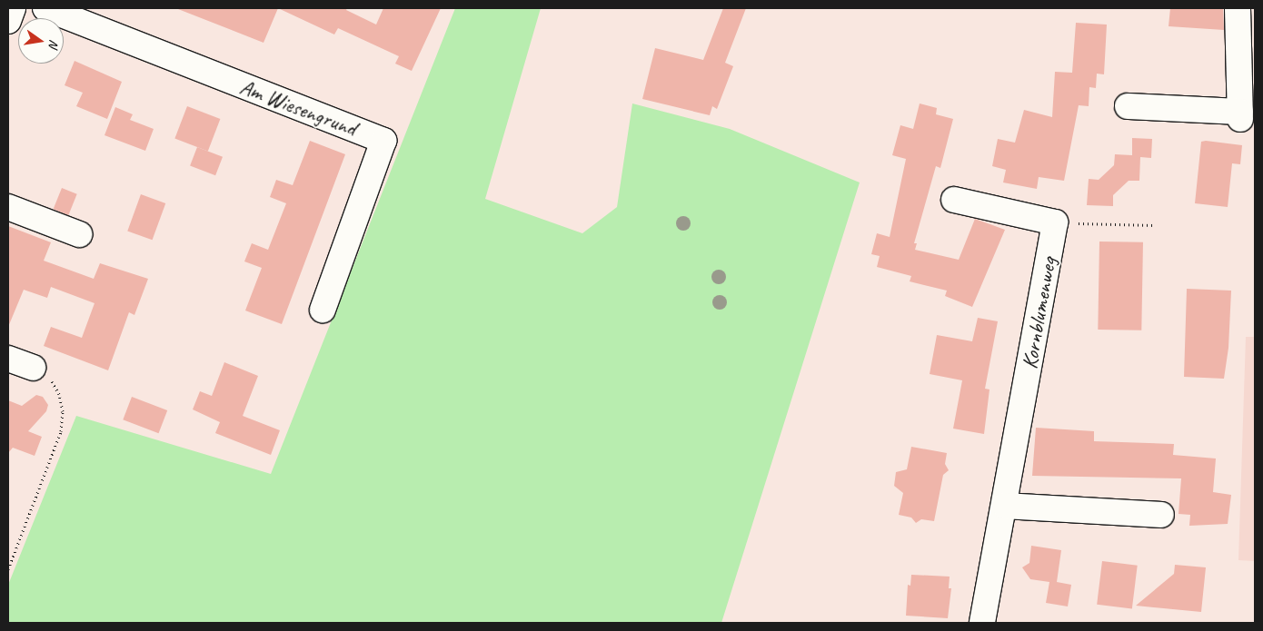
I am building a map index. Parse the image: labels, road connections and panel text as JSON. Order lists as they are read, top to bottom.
{
  "streets": {
    "street": ["Am Wiesengrund", "Kornblumenweg"]
  },
  "north": "right"
}
